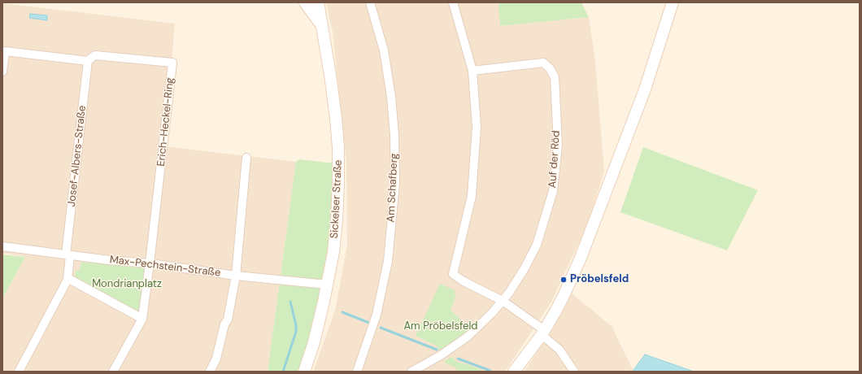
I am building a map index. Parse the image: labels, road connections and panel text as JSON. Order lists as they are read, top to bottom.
{
  "streets": {
    "main road": ["Sickelser Straße"],
    "street": [
      "Erich-Heckel-Ring",
      "Josef-Albers-Straße",
      "Auf der Röd",
      "Am Schafberg",
      "Max-Pechstein-Straße"
    ]
  },
  "crossings": [
    ["Erich-Heckel-Ring", "Josef-Albers-Straße"],
    ["Erich-Heckel-Ring", "Max-Pechstein-Straße"],
    ["Josef-Albers-Straße", "Max-Pechstein-Straße"],
    ["Sickelser Straße", "Max-Pechstein-Straße"]
  ],
  "parks": ["Mondrianplatz", "Am Pröbelsfeld"],
  "places": ["Pröbelsfeld"]
}
